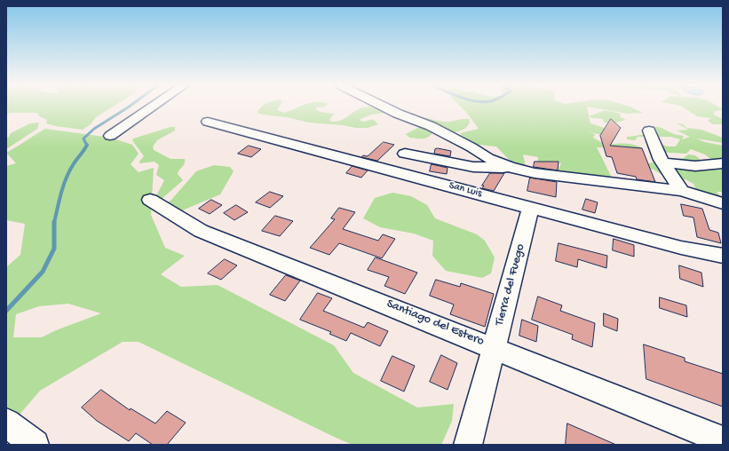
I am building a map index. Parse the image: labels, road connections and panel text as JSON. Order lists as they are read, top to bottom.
{
  "streets": {
    "street": ["San Luis", "Tierra del Fuego", "Santiago del Estero"]
  },
  "crossings": [
    ["San Luis", "Tierra del Fuego"],
    ["Tierra del Fuego", "Santiago del Estero"]
  ]
}
